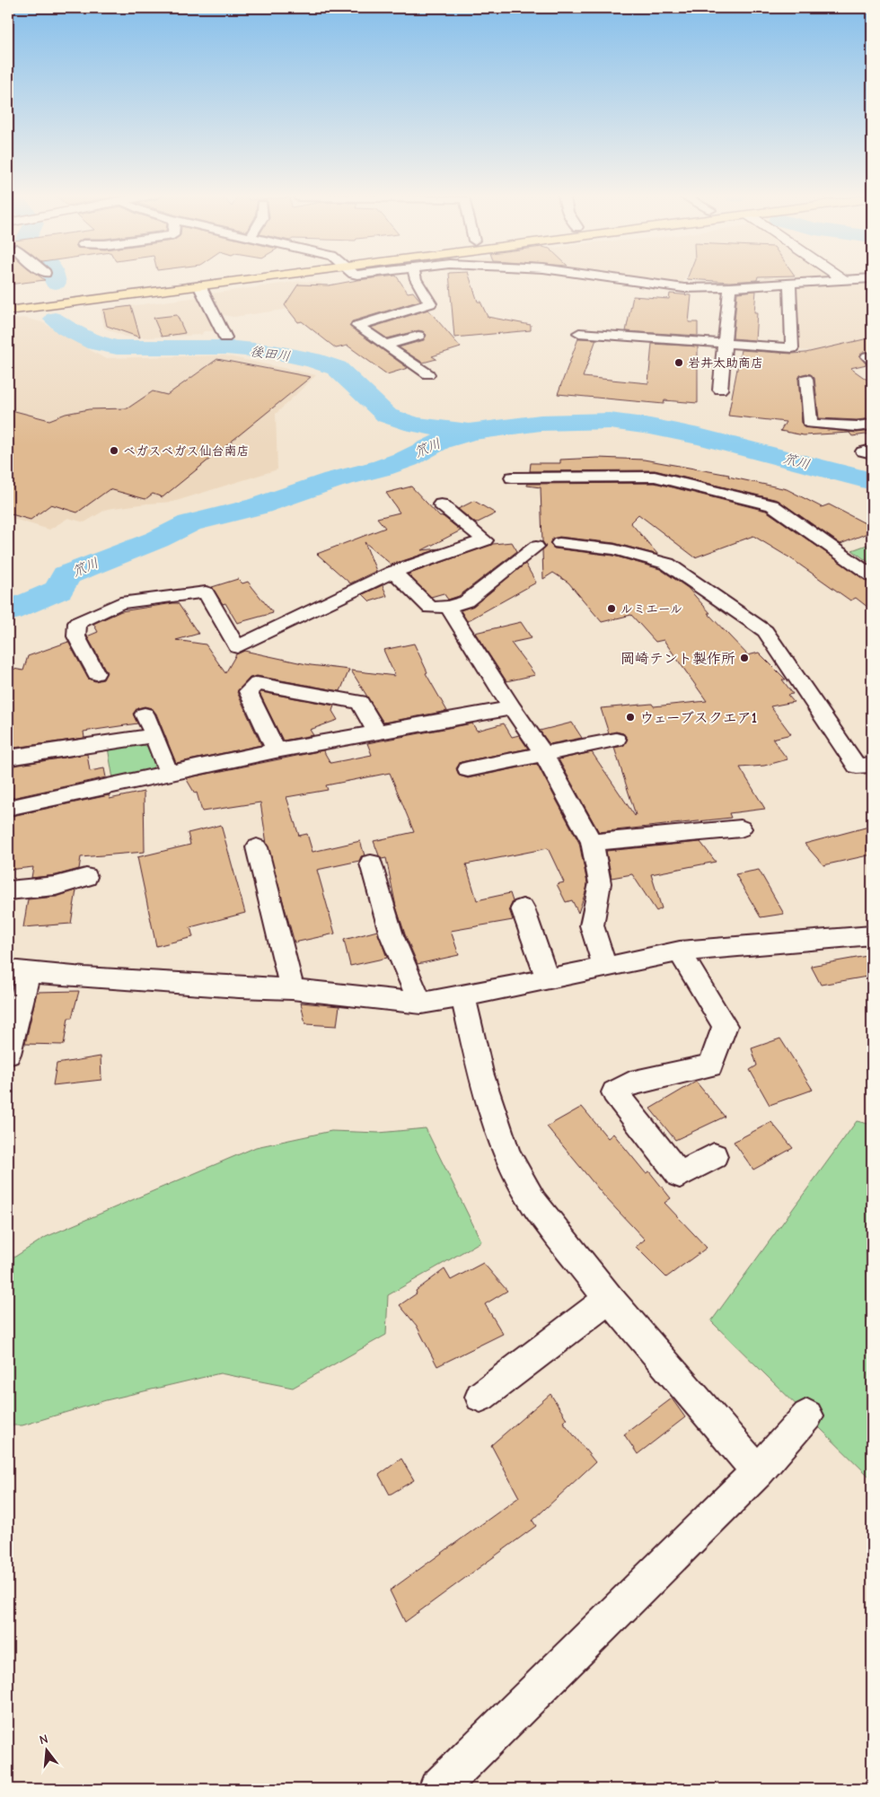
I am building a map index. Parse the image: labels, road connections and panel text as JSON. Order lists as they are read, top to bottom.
{
  "water": ["後田川", "笊川"],
  "places": [
    "岩井太助商店",
    "ベガスベガス仙台南店",
    "ルミエール",
    "岡崎テント製作所",
    "ウェーブスクエア1"
  ],
  "north": "top"
}
